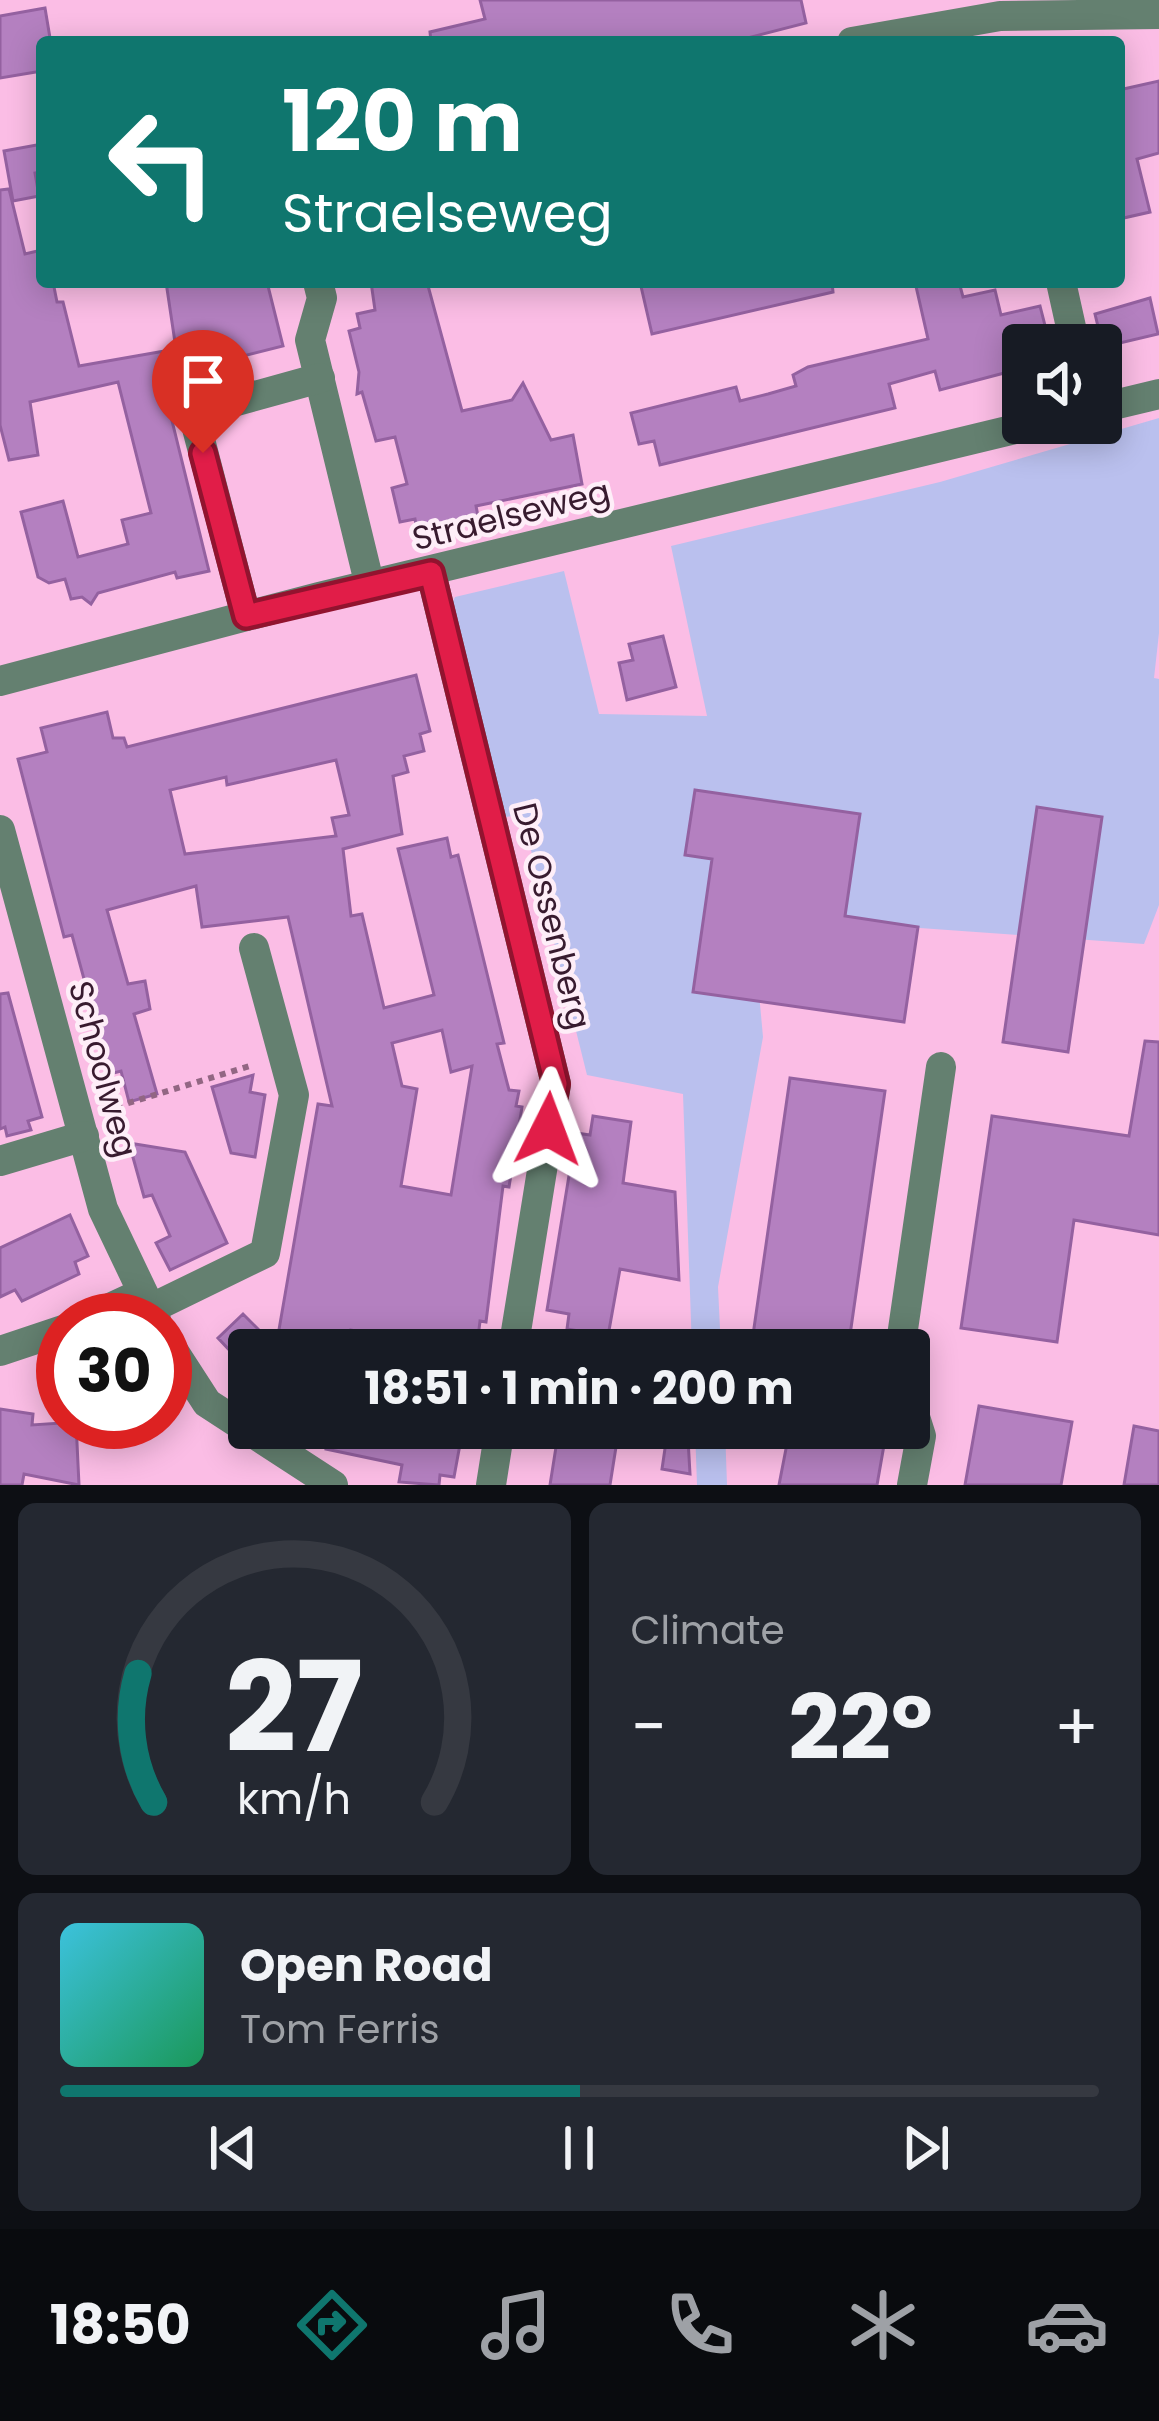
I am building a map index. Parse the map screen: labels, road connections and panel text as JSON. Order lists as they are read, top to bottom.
{
  "streets": {
    "street": ["Straelseweg", "De Ossenberg", "Schoolweg"]
  },
  "crossings": [
    ["Straelseweg", "De Ossenberg"]
  ],
  "page": {
    "turn": ["120 m", "Straelseweg"],
    "limit": "30",
    "trip": "18:51 · 1 min · 200 m",
    "tile": "Climate",
    "heat": ["−", "22°", "+"],
    "song": ["Open Road", "Tom Ferris"],
    "tabs": "18:50",
    "gauge": ["27", "km/h"]
  }
}
